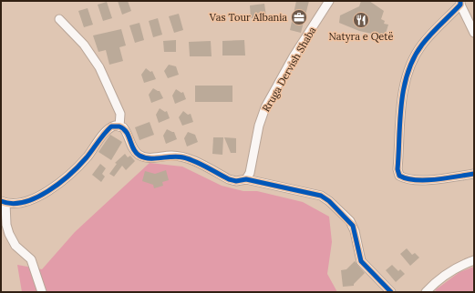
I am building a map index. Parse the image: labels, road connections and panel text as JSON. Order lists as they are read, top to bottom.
{
  "streets": {
    "street": ["Rruga Dervish Shaba"]
  },
  "places": {
    "office": ["Vas Tour Albania"],
    "restaurant": ["Natyra e Qetë"]
  }
}
